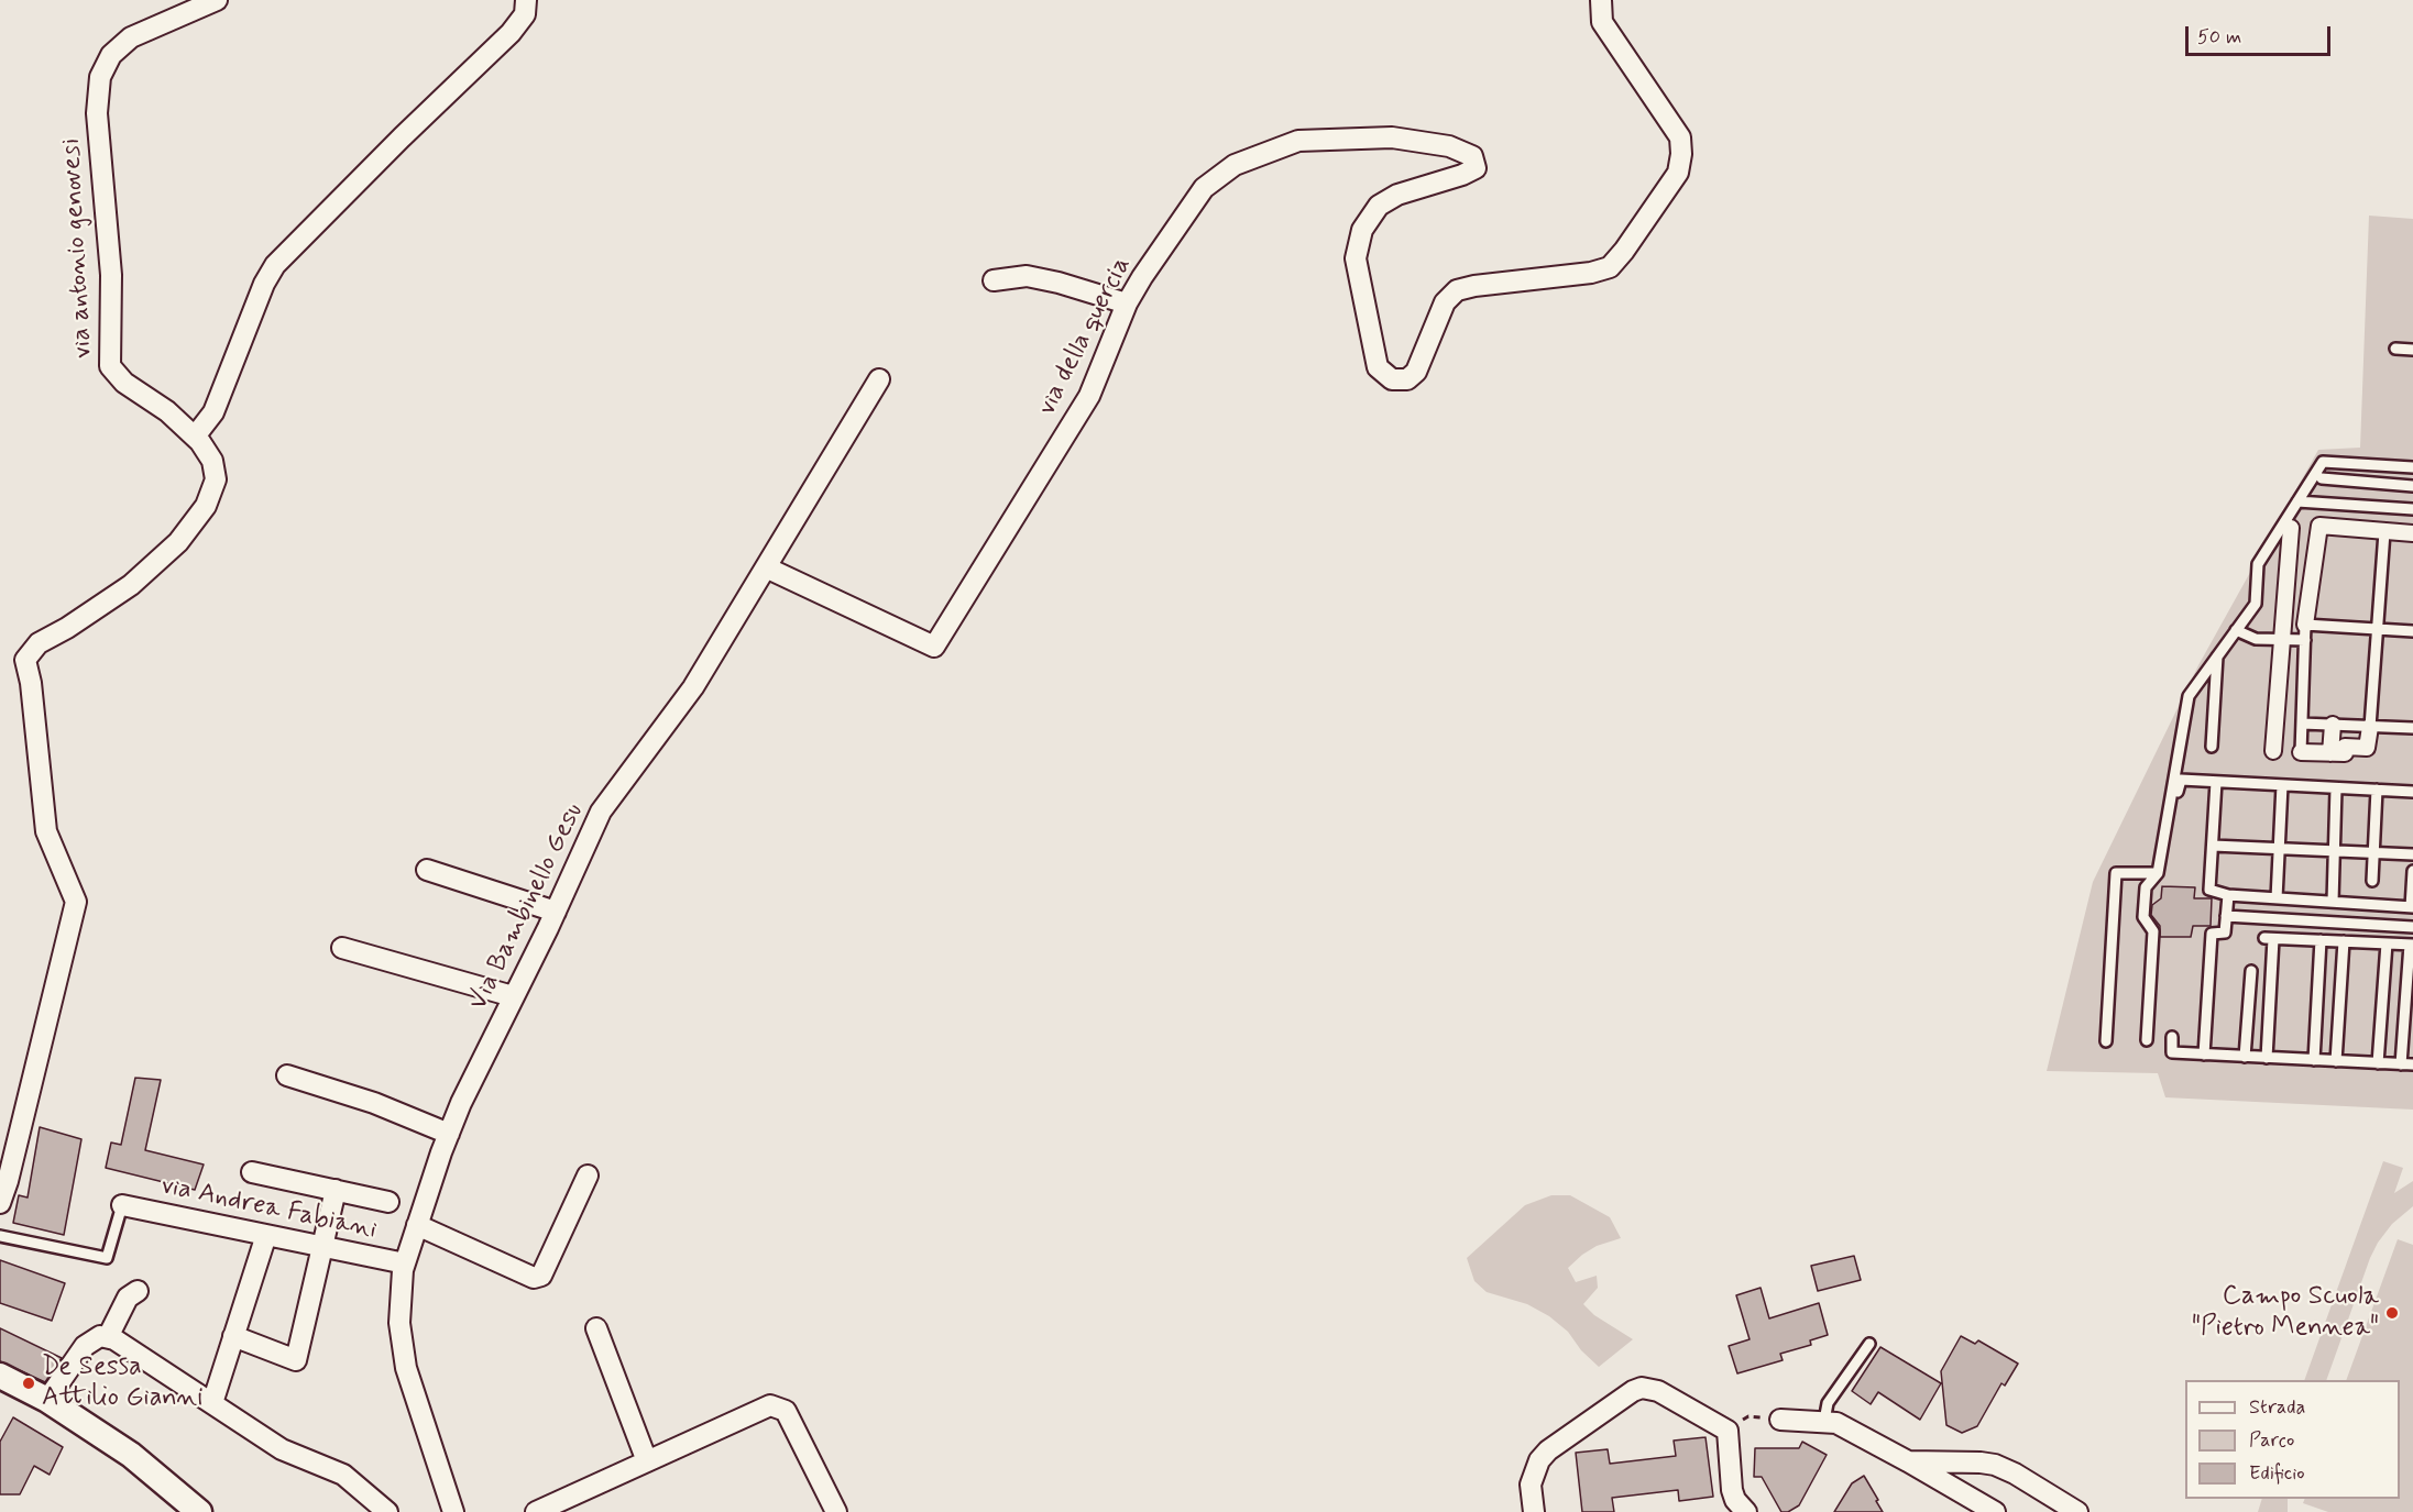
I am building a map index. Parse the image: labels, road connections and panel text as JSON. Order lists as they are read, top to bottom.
{
  "streets": {
    "street": [
      "via antonio genovesi",
      "via della quercia",
      "Via Bambinello Gesu",
      "via Andrea Fabiani"
    ]
  },
  "crossings": [
    ["via della quercia", "Via Bambinello Gesu"],
    ["Via Bambinello Gesu", "via Andrea Fabiani"]
  ],
  "places": ["Campo Scuola \"Pietro Mennea\"", "De Sessa Attilio Gianni"],
  "legend": ["Strada", "Parco", "Edificio"],
  "scale_bar": "50 m"
}
